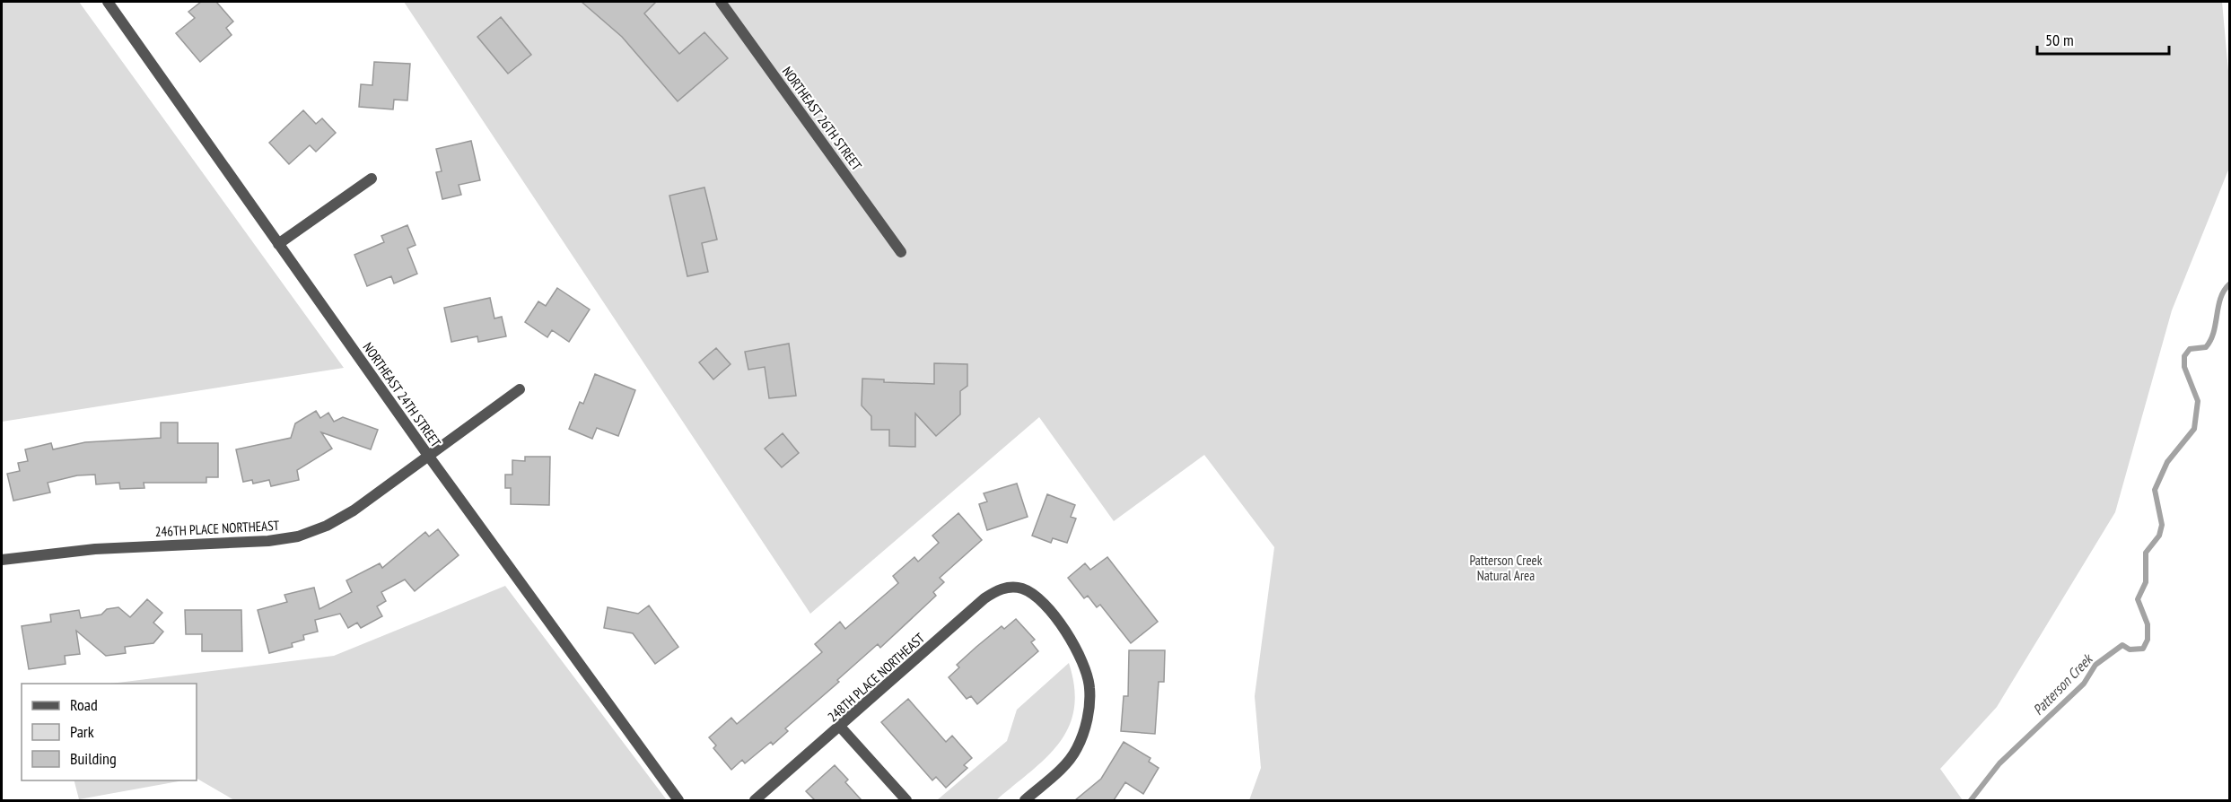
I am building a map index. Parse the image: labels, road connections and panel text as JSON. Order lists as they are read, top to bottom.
{
  "streets": {
    "street": [
      "NORTHEAST 26TH STREET",
      "NORTHEAST 24TH STREET",
      "246TH PLACE NORTHEAST",
      "248TH PLACE NORTHEAST"
    ]
  },
  "crossings": [
    ["NORTHEAST 24TH STREET", "246TH PLACE NORTHEAST"]
  ],
  "water": ["Patterson Creek"],
  "parks": ["Patterson Creek Natural Area"],
  "legend": ["Road", "Park", "Building"],
  "scale_bar": "50 m"
}
